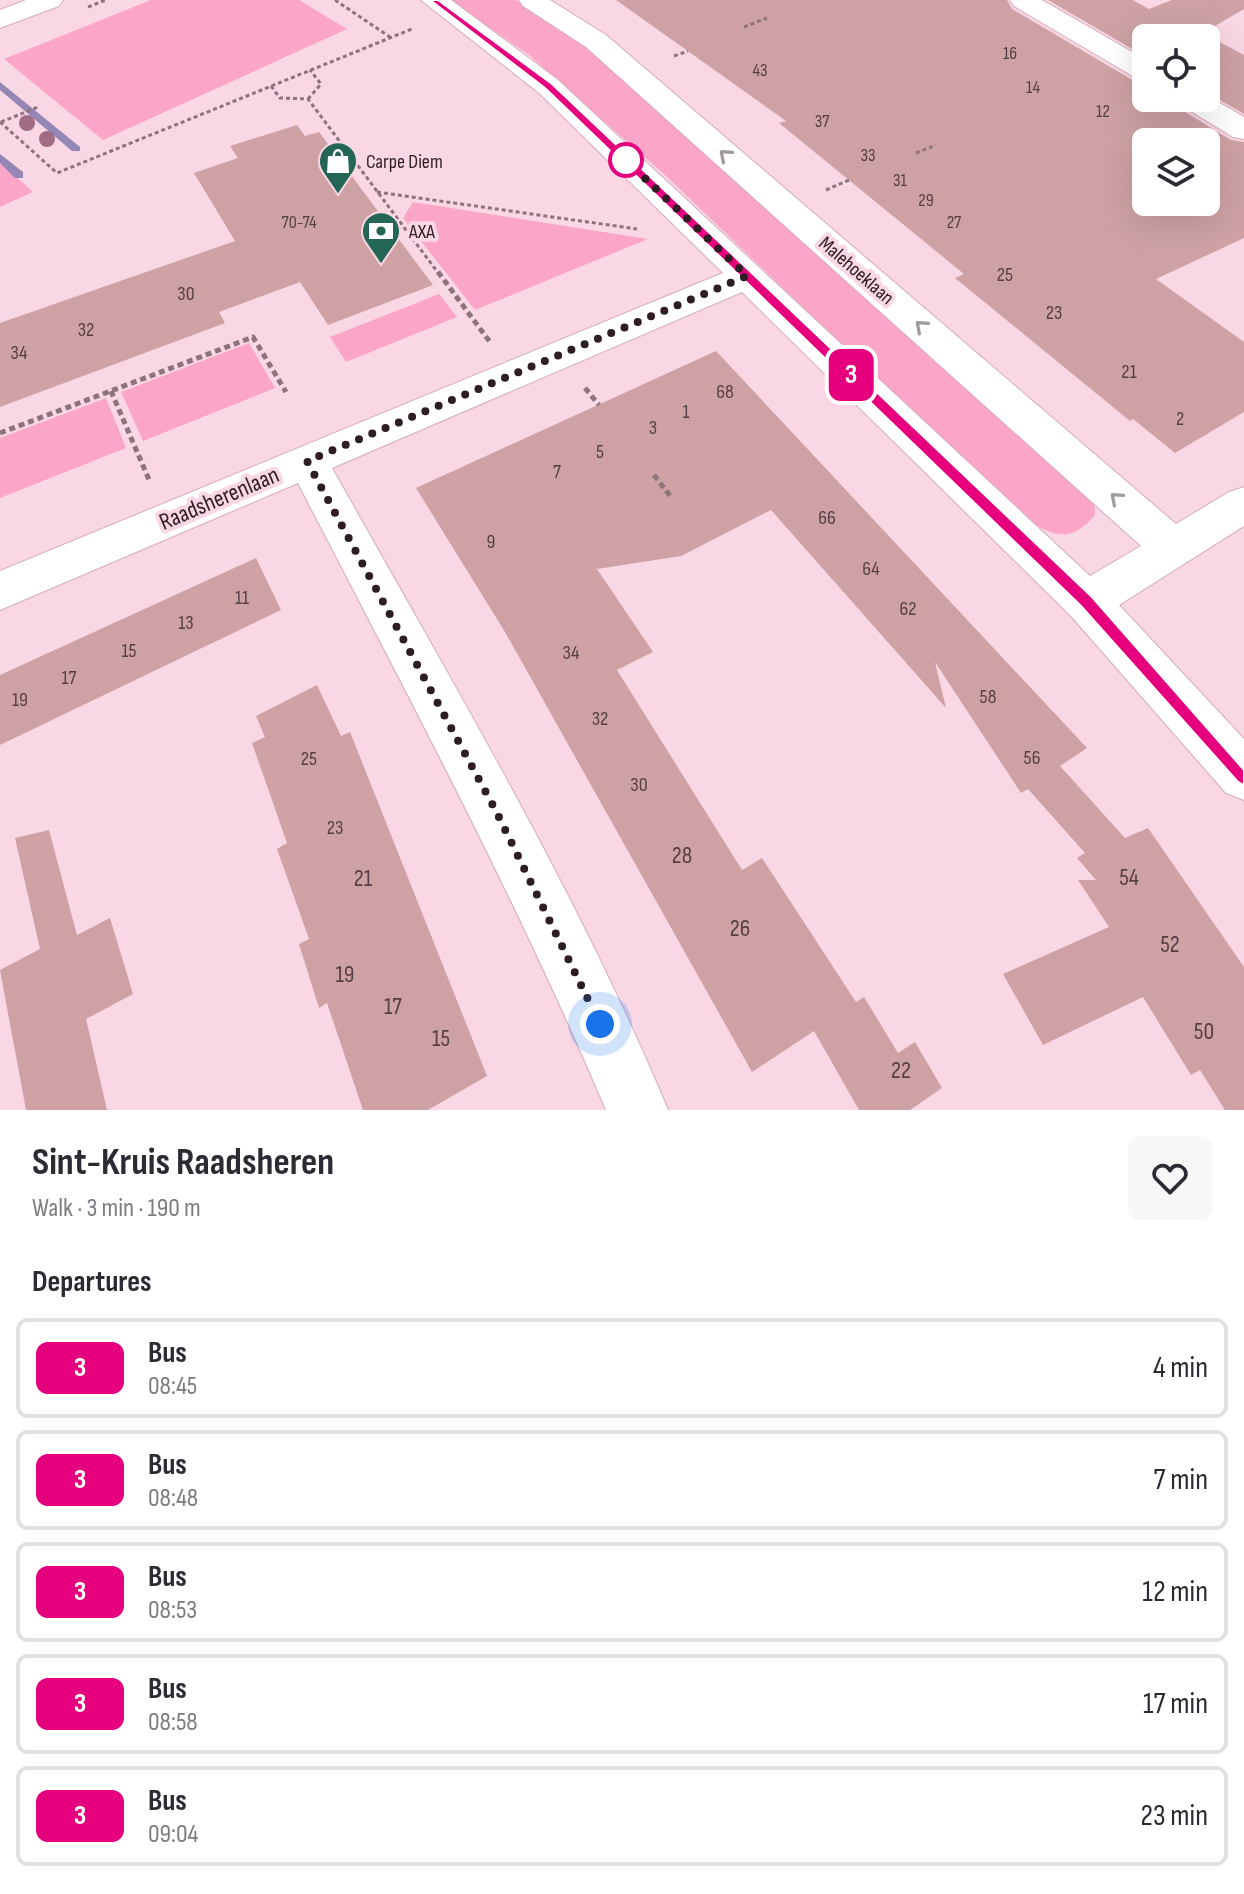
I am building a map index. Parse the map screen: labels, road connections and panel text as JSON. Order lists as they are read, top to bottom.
{
  "streets": {
    "street": ["Malehoeklaan", "Raadsherenlaan"]
  },
  "places": {
    "shop": ["Carpe Diem"],
    "bank": ["AXA"]
  },
  "lines": ["bus line 3"],
  "house_numbers": [
    "16",
    "43",
    "14",
    "12",
    "37",
    "33",
    "31",
    "29",
    "70-74",
    "27",
    "25",
    "30",
    "23",
    "32",
    "34",
    "21",
    "68",
    "1",
    "2",
    "3",
    "5",
    "7",
    "66",
    "9",
    "64",
    "11",
    "62",
    "13",
    "15",
    "34",
    "17",
    "58",
    "19",
    "32",
    "56",
    "25",
    "30",
    "23",
    "28",
    "54",
    "21",
    "26",
    "52",
    "19",
    "17",
    "50",
    "15",
    "22"
  ],
  "page": {
    "on_map": "3",
    "heading": [
      ["Sint-Kruis Raadsheren", "Walk · 3 min · 190 m"],
      "Departures"
    ],
    "list": [
      {
        "mark": "3",
        "name": "Bus",
        "note": "08:45",
        "value": "4 min"
      },
      {
        "mark": "3",
        "name": "Bus",
        "note": "08:48",
        "value": "7 min"
      },
      {
        "mark": "3",
        "name": "Bus",
        "note": "08:53",
        "value": "12 min"
      },
      {
        "mark": "3",
        "name": "Bus",
        "note": "08:58",
        "value": "17 min"
      },
      {
        "mark": "3",
        "name": "Bus",
        "note": "09:04",
        "value": "23 min"
      }
    ]
  }
}
